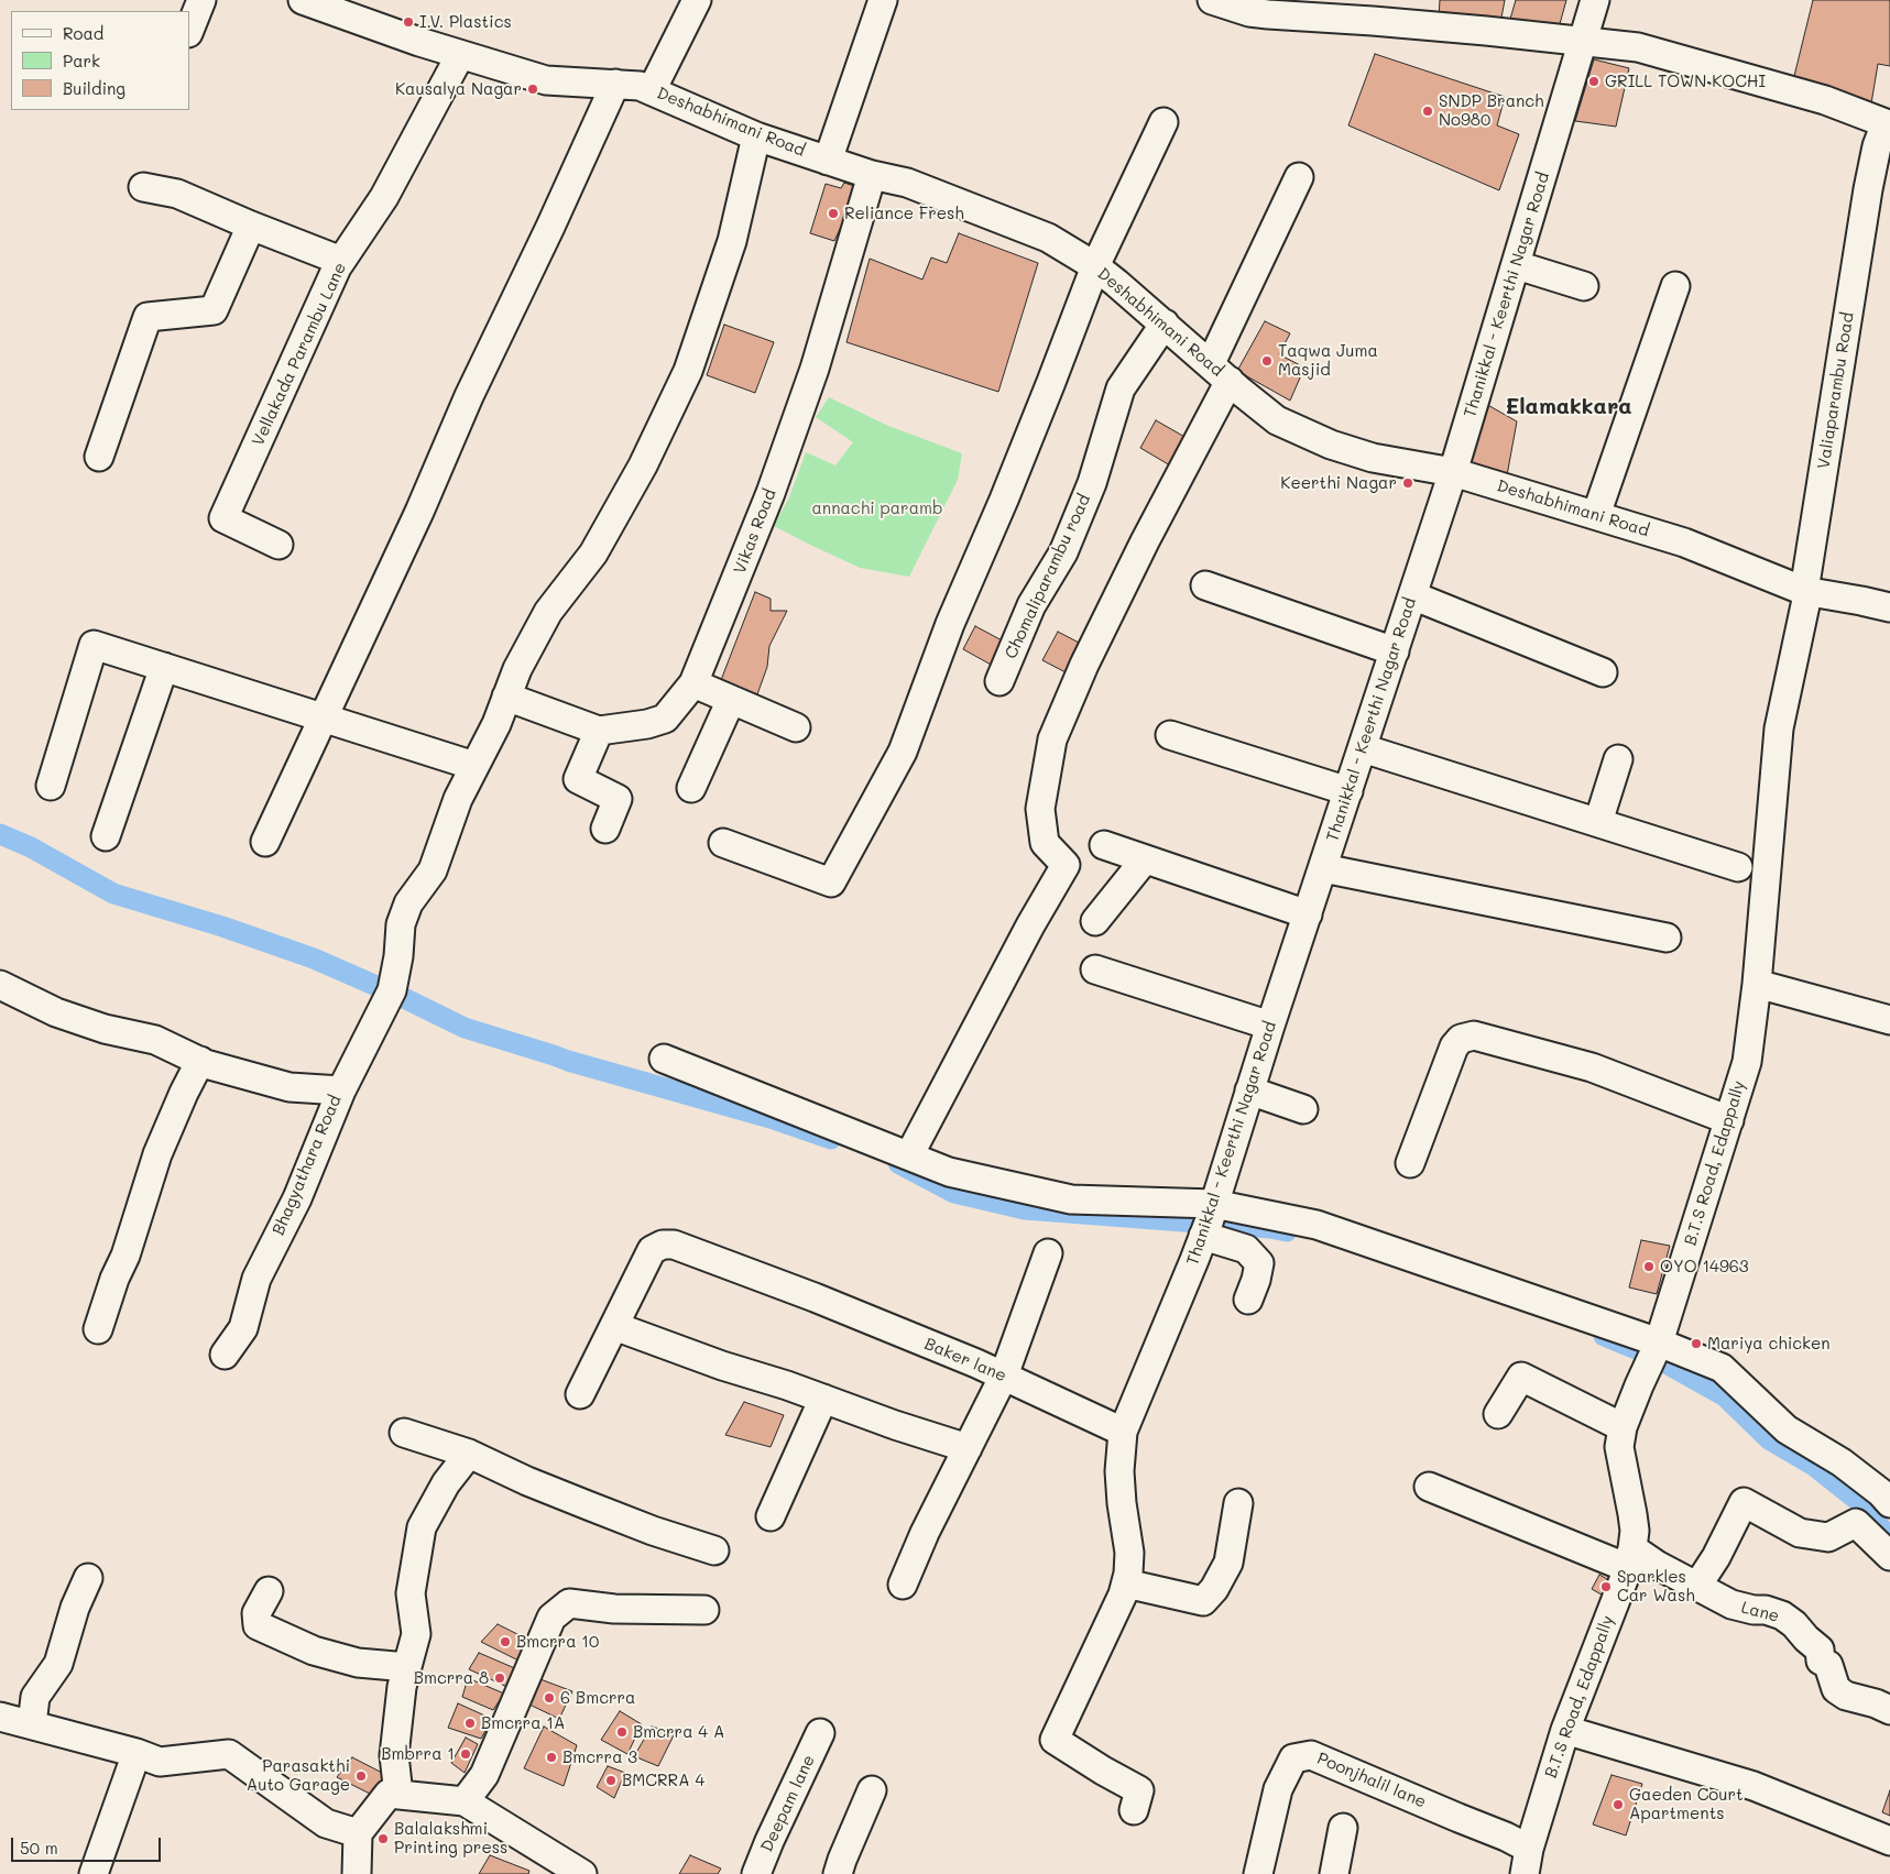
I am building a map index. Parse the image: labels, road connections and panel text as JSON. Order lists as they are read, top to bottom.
{
  "streets": {
    "street": [
      "Deshabhimani Road",
      "Thanikkal - Keerthi Nagar Road",
      "Vellakada Parambu Lane",
      "Valiaparambu Road",
      "Vikas Road",
      "Chomaliparambu road",
      "B.T.S Road, Edappally",
      "Bhagyathara Road",
      "Baker lane",
      "Lane",
      "Poonjhalil lane",
      "Deepam lane"
    ]
  },
  "crossings": [
    ["Deshabhimani Road", "Thanikkal - Keerthi Nagar Road"],
    ["Deshabhimani Road", "Vellakada Parambu Lane"],
    ["Deshabhimani Road", "Valiaparambu Road"],
    ["Deshabhimani Road", "Vikas Road"],
    ["Deshabhimani Road", "Chomaliparambu road"],
    ["Deshabhimani Road", "B.T.S Road, Edappally"],
    ["Thanikkal - Keerthi Nagar Road", "Baker lane"],
    ["Valiaparambu Road", "B.T.S Road, Edappally"],
    ["B.T.S Road, Edappally", "Lane"],
    ["B.T.S Road, Edappally", "Poonjhalil lane"]
  ],
  "districts": ["Elamakkara"],
  "parks": ["annachi paramb"],
  "places": [
    "I.V. Plastics",
    "GRILL TOWN KOCHI",
    "Kausalya Nagar",
    "SNDP Branch No980",
    "Reliance Fresh",
    "Taqwa Juma Masjid",
    "Keerthi Nagar",
    "OYO 14963",
    "Mariya chicken",
    "Sparkles Car Wash",
    "Bmcrra 10",
    "Bmcrra 8",
    "6 Bmcrra",
    "Bmcrra 1A",
    "Bmcrra 4 A",
    "Bmbrra 1",
    "Bmcrra 3",
    "Parasakthi Auto Garage",
    "BMCRRA 4",
    "Gaeden Court Apartments",
    "Balalakshmi Printing press"
  ],
  "legend": ["Road", "Park", "Building"],
  "scale_bar": "50 m"
}
